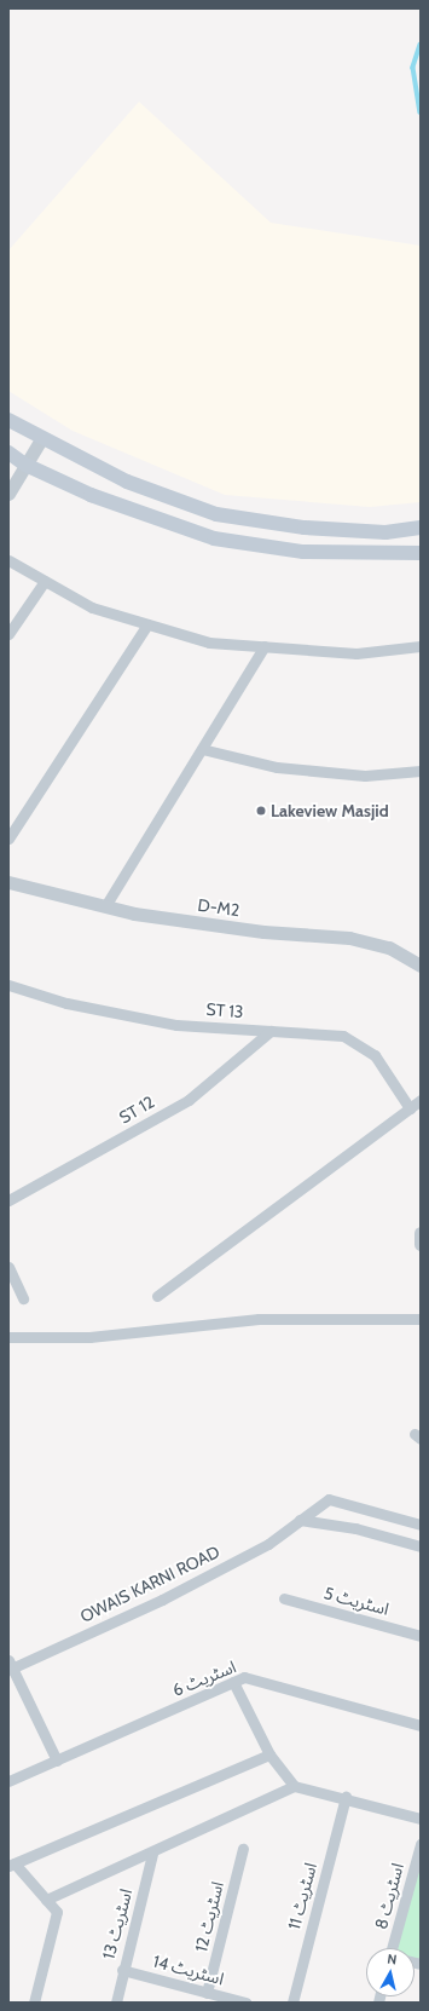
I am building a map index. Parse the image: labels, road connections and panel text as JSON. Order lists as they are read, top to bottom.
{
  "streets": {
    "street": [
      "D-M2",
      "ST 13",
      "ST 12",
      "OWAIS KARNI ROAD",
      "اسٹریٹ 5",
      "اسٹریٹ 6",
      "اسٹریٹ 11",
      "اسٹریٹ 8",
      "اسٹریٹ 12",
      "اسٹریٹ 13",
      "اسٹریٹ 14"
    ]
  },
  "crossings": [
    ["ST 13", "ST 12"],
    ["اسٹریٹ 12", "اسٹریٹ 14"],
    ["اسٹریٹ 13", "اسٹریٹ 14"]
  ],
  "places": ["Lakeview Masjid"],
  "north": "top"
}
